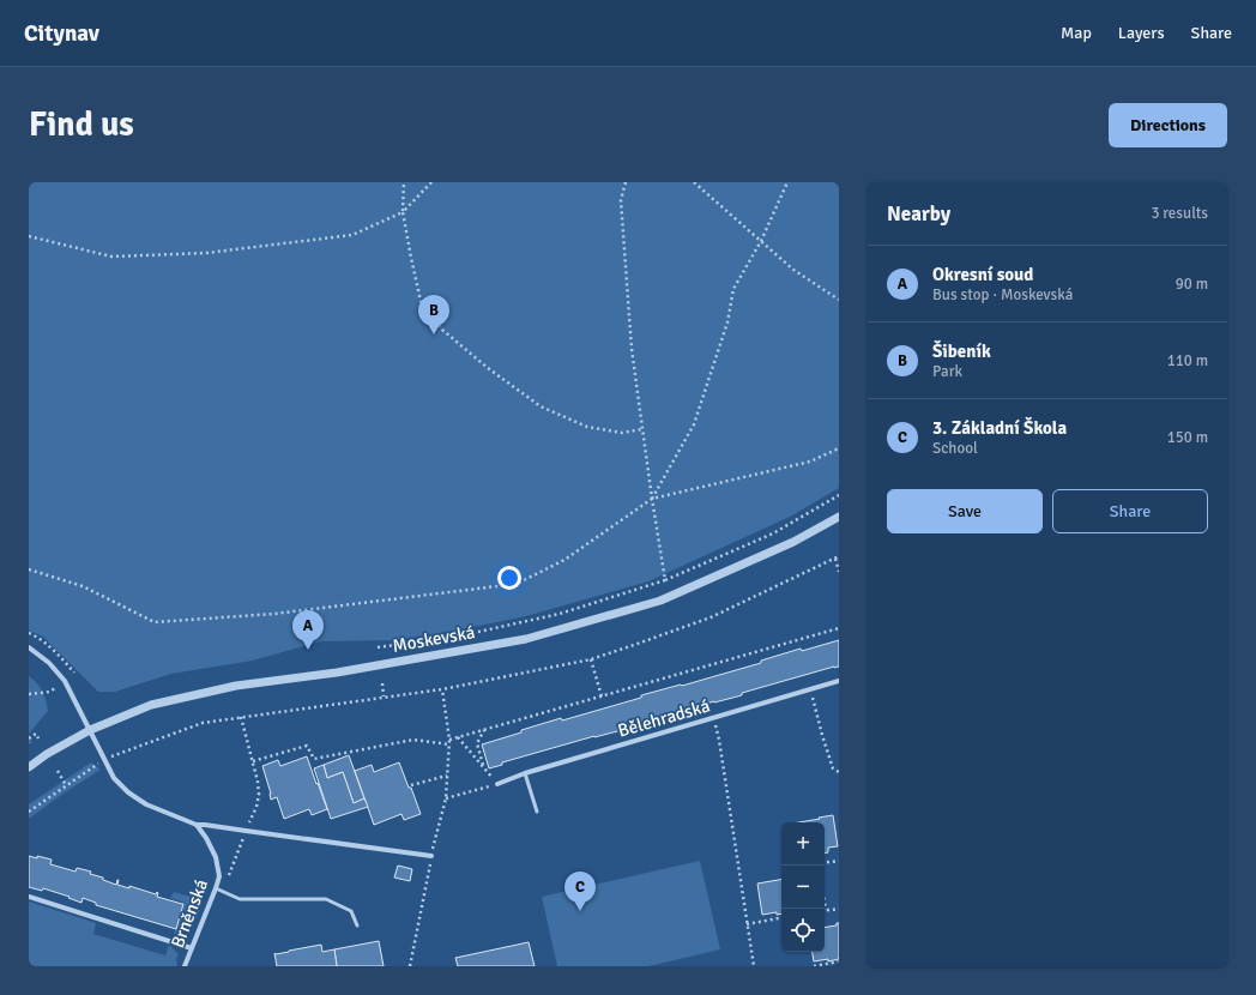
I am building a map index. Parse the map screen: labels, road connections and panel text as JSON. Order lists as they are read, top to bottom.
{
  "streets": {
    "street": ["Moskevská", "Bělehradská", "Brněnská"]
  },
  "page": {
    "header": "Citynav",
    "nav": ["Map", "Layers", "Share"],
    "buttons": [
      "Directions",
      ["Save", "Share"]
    ],
    "title": "Find us",
    "heading": ["Nearby", "3 results"],
    "list": [
      {
        "mark": "A",
        "name": "Okresní soud",
        "note": "Bus stop · Moskevská",
        "value": "90 m"
      },
      {
        "mark": "B",
        "name": "Šibeník",
        "note": "Park",
        "value": "110 m"
      },
      {
        "mark": "C",
        "name": "3. Základní Škola",
        "note": "School",
        "value": "150 m"
      }
    ],
    "pins": ["B", "A", "C"],
    "map_buttons": ["+", "−"]
  }
}
